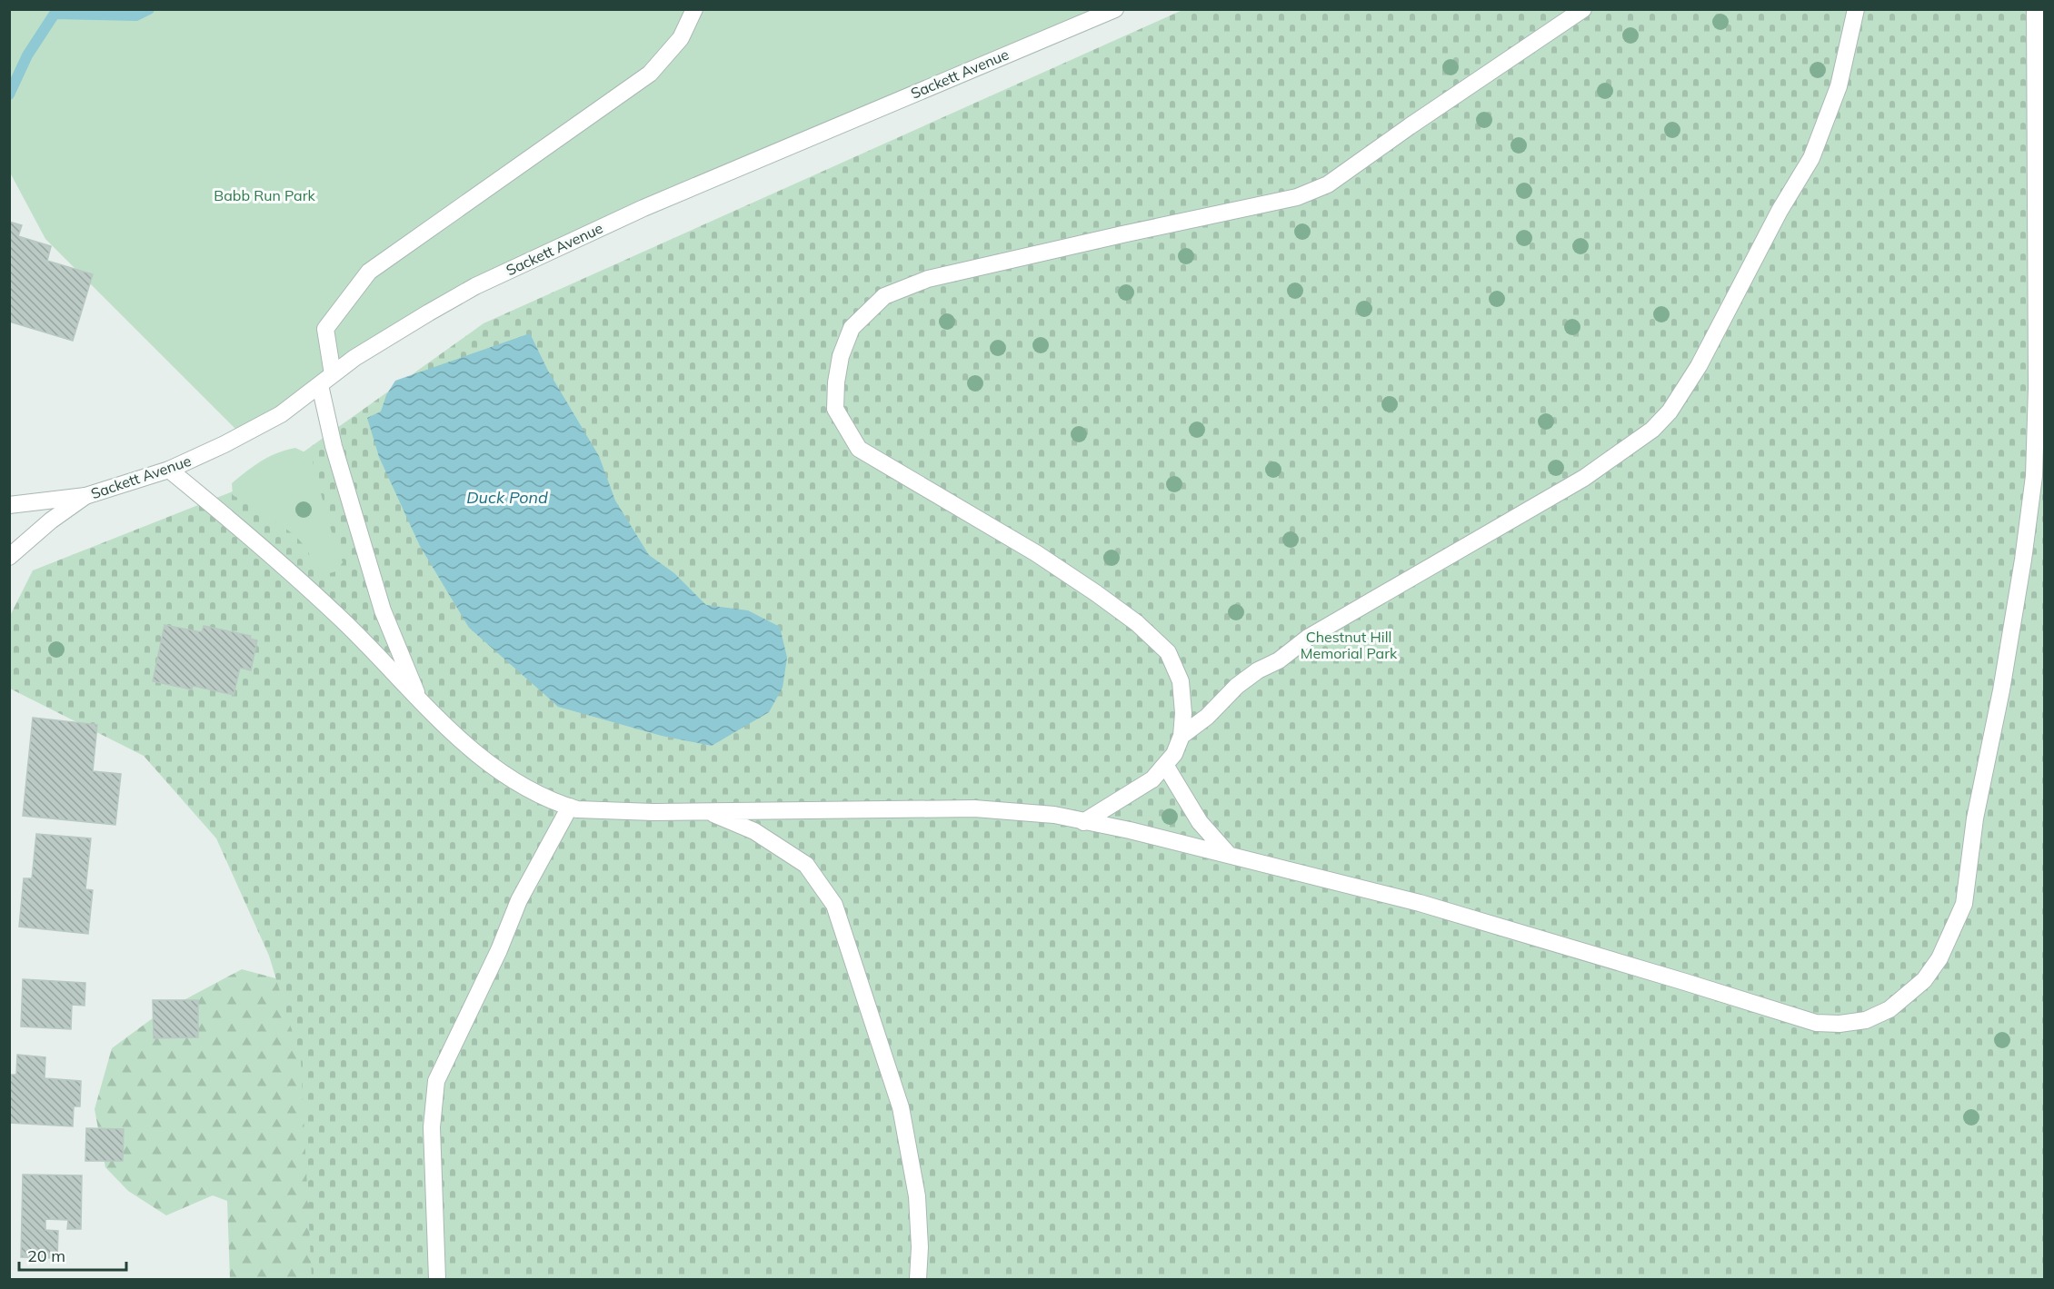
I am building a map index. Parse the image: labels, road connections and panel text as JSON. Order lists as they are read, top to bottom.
{
  "streets": {
    "street": ["Sackett Avenue"]
  },
  "water": ["Duck Pond"],
  "parks": ["Babb Run Park", "Chestnut Hill Memorial Park"],
  "scale_bar": "20 m"
}
